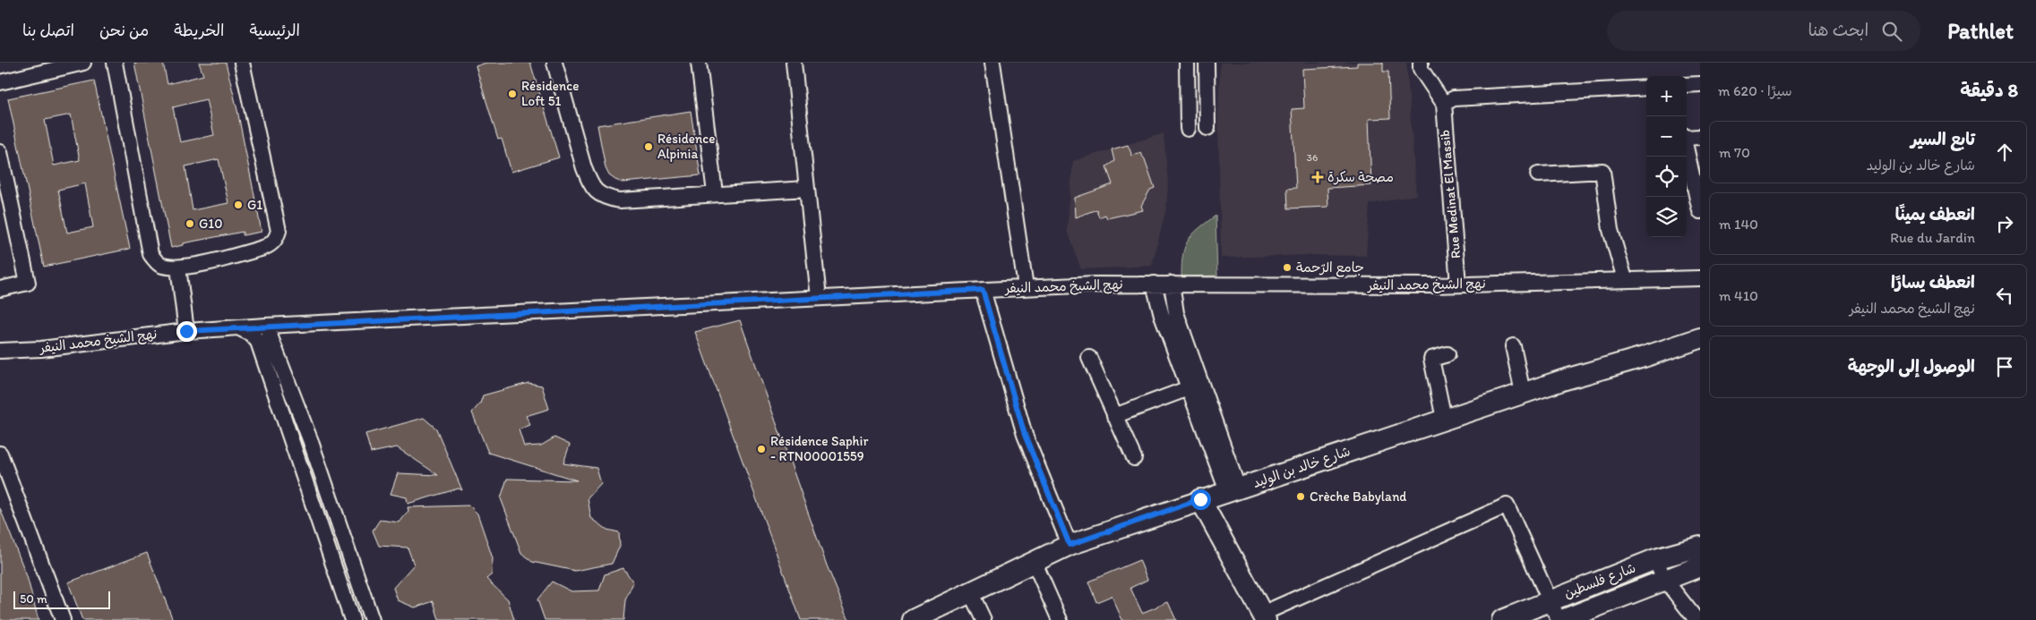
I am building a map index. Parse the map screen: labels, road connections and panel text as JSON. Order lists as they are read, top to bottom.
{
  "streets": {
    "street": [
      "Rue Medinat El Massib",
      "نهج الشيخ محمد النيفر",
      "شارع خالد بن الوليد",
      "شارع فلسطين"
    ]
  },
  "crossings": [
    ["Rue Medinat El Massib", "نهج الشيخ محمد النيفر"]
  ],
  "places": {
    "other": [
      "Résidence Loft 51",
      "Résidence Alpinia",
      "G1",
      "G10",
      "جامع الرٌحمة",
      "Résidence Saphir - RTN00001559",
      "Crèche Babyland"
    ],
    "health": ["مصحة سكرة"]
  },
  "house_numbers": ["36"],
  "scale_bar": "50 m",
  "page": {
    "header": "Pathlet",
    "search": "ابحث هنا",
    "nav": [
      "الرئيسية",
      "الخريطة",
      "من نحن",
      "اتصل بنا"
    ],
    "heading": ["8 دقيقة", "سيرًا · 620 m"],
    "map_buttons": ["+", "−"],
    "list": [
      ["تابع السير", "شارع خالد بن الوليد", "70 m"],
      ["انعطف يمينًا", "Rue du Jardin", "140 m"],
      ["انعطف يسارًا", "نهج الشيخ محمد النيفر", "410 m"],
      "الوصول إلى الوجهة"
    ],
    "scale": "50 m"
  }
}
